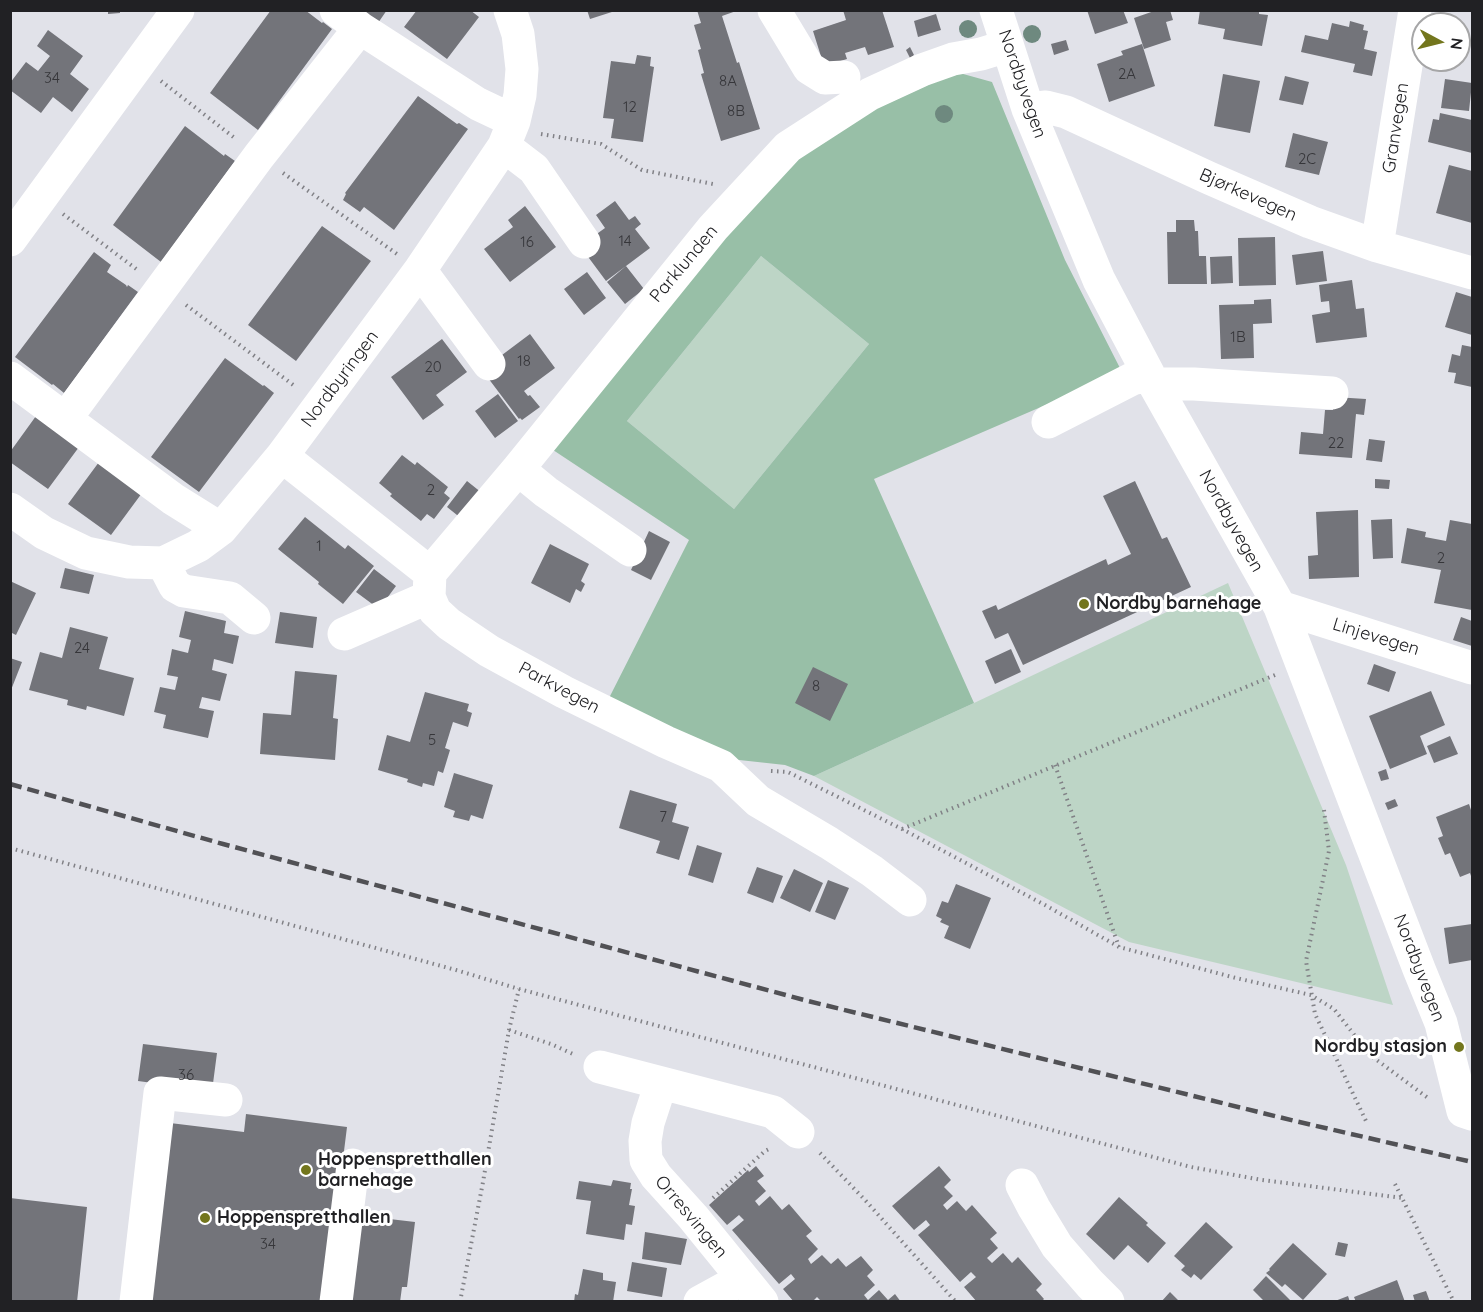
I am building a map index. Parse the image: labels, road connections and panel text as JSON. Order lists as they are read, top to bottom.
{
  "streets": {
    "street": [
      "Nordbyvegen",
      "Granvegen",
      "Bjørkevegen",
      "Parklunden",
      "Nordbyringen",
      "Linjevegen",
      "Parkvegen",
      "Orresvingen"
    ]
  },
  "crossings": [
    ["Nordbyvegen", "Bjørkevegen"],
    ["Nordbyvegen", "Parklunden"],
    ["Nordbyvegen", "Linjevegen"],
    ["Granvegen", "Bjørkevegen"],
    ["Parklunden", "Parkvegen"],
    ["Nordbyringen", "Parkvegen"]
  ],
  "places": [
    "Nordby barnehage",
    "Nordby stasjon",
    "Hoppenspretthallen barnehage",
    "Hoppenspretthallen"
  ],
  "house_numbers": [
    "2A",
    "34",
    "8A",
    "12",
    "8B",
    "2C",
    "14",
    "16",
    "1B",
    "18",
    "20",
    "22",
    "2",
    "1",
    "2",
    "24",
    "8",
    "5",
    "7",
    "36",
    "34"
  ],
  "north": "right"
}
